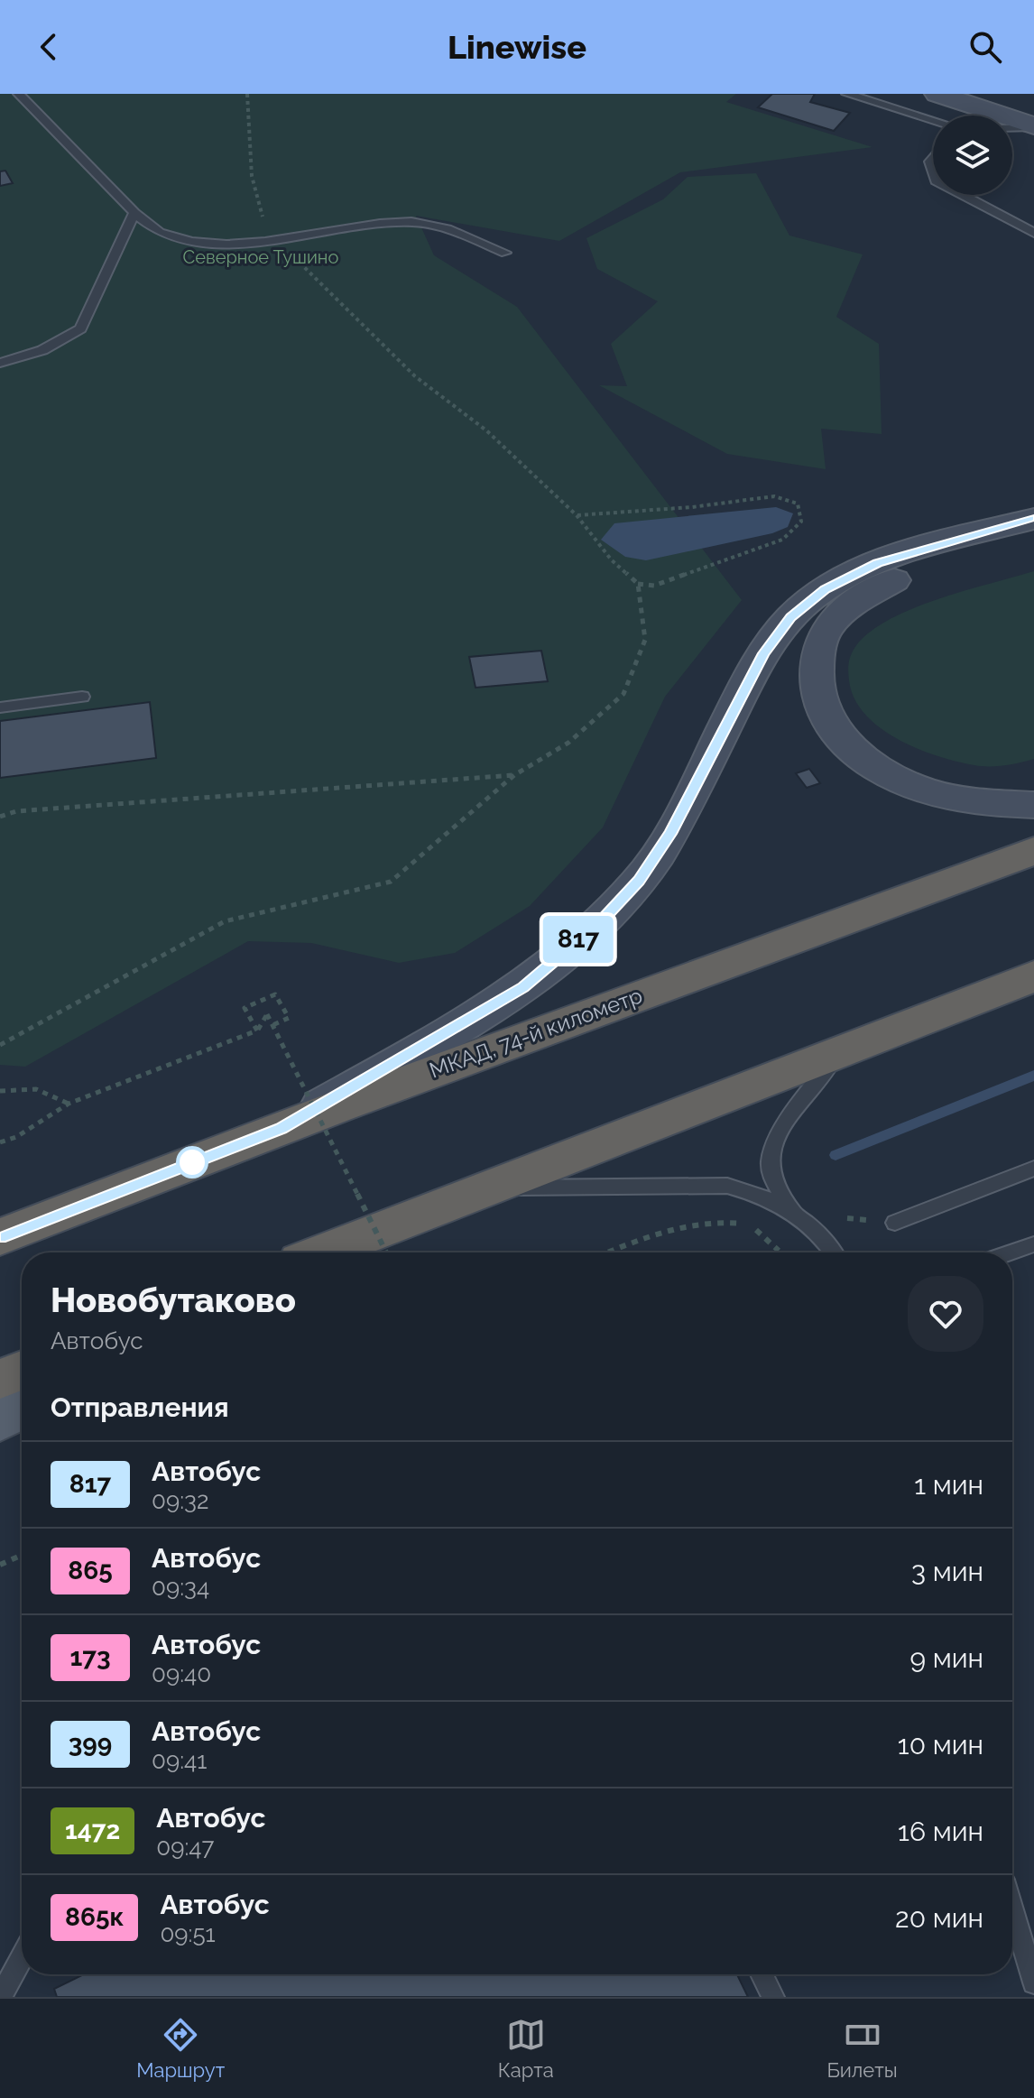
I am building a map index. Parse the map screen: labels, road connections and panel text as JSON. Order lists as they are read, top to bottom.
{
  "streets": {
    "highway": ["МКАД, 74-й километр"]
  },
  "parks": ["Северное Тушино"],
  "lines": ["bus line 817"],
  "page": {
    "header": "Linewise",
    "on_map": "817",
    "heading": [
      ["Новобутаково", "Автобус"],
      "Отправления"
    ],
    "list": [
      {
        "mark": "817",
        "name": "Автобус",
        "note": "09:32",
        "value": "1 мин"
      },
      {
        "mark": "865",
        "name": "Автобус",
        "note": "09:34",
        "value": "3 мин"
      },
      {
        "mark": "173",
        "name": "Автобус",
        "note": "09:40",
        "value": "9 мин"
      },
      {
        "mark": "399",
        "name": "Автобус",
        "note": "09:41",
        "value": "10 мин"
      },
      {
        "mark": "1472",
        "name": "Автобус",
        "note": "09:47",
        "value": "16 мин"
      },
      {
        "mark": "865к",
        "name": "Автобус",
        "note": "09:51",
        "value": "20 мин"
      }
    ],
    "tabs": ["Маршрут", "Карта", "Билеты"]
  }
}
